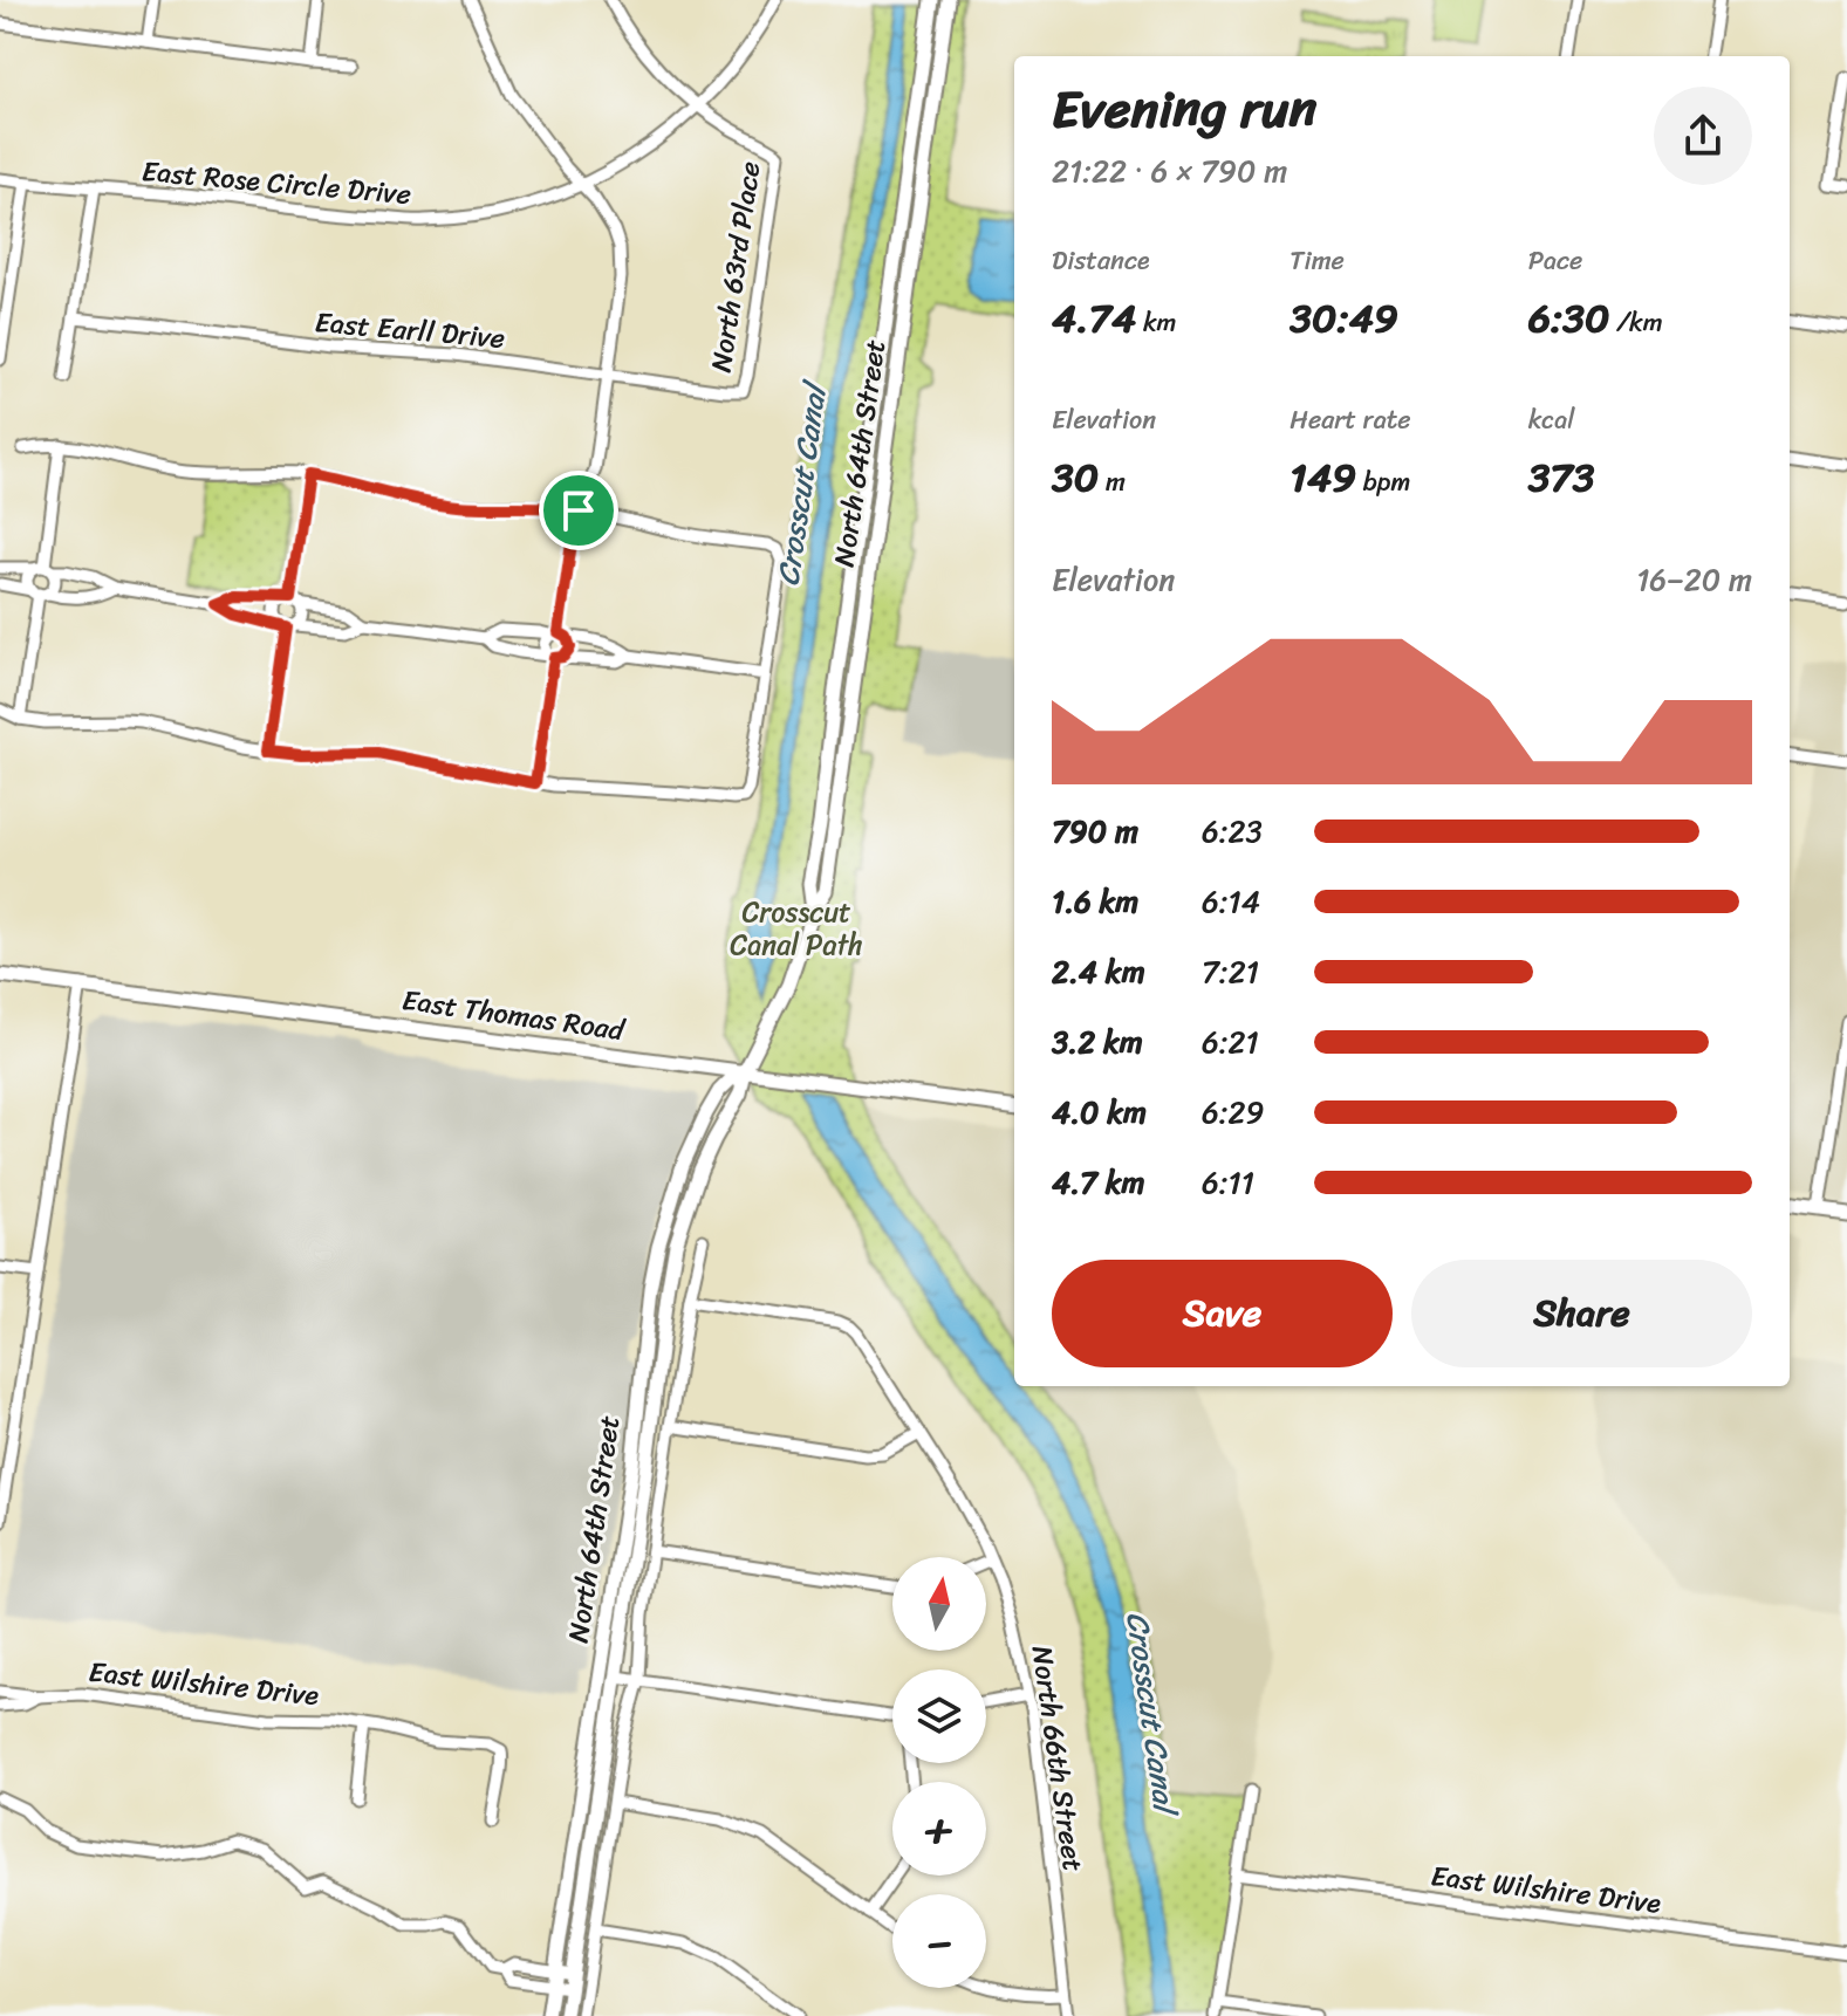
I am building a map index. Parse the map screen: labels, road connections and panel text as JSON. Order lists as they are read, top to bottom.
{
  "streets": {
    "main road": ["North 64th Street", "East Thomas Road"],
    "street": [
      "East Rose Circle Drive",
      "North 63rd Place",
      "East Earll Drive",
      "East Wilshire Drive",
      "North 66th Street"
    ]
  },
  "crossings": [
    ["East Rose Circle Drive", "North 63rd Place"],
    ["North 63rd Place", "East Earll Drive"],
    ["North 64th Street", "East Thomas Road"]
  ],
  "water": ["Crosscut Canal"],
  "parks": ["Crosscut Canal Path"],
  "north": "top",
  "page": {
    "heading": ["Evening run", "21:22 · 6 × 790 m"],
    "stats": [
      ["Distance", "4.74 km"],
      ["Time", "30:49"],
      ["Pace", "6:30 /km"],
      ["Elevation", "30 m"],
      ["Heart rate", "149 bpm"],
      ["kcal", "373"]
    ],
    "chart": ["Elevation", "16–20 m"],
    "list": [
      {
        "name": "790 m",
        "note": "6:23"
      },
      {
        "name": "1.6 km",
        "note": "6:14"
      },
      {
        "name": "2.4 km",
        "note": "7:21"
      },
      {
        "name": "3.2 km",
        "note": "6:21"
      },
      {
        "name": "4.0 km",
        "note": "6:29"
      },
      {
        "name": "4.7 km",
        "note": "6:11"
      }
    ],
    "buttons": ["Save", "Share"],
    "map_buttons": ["+", "−"]
  }
}
